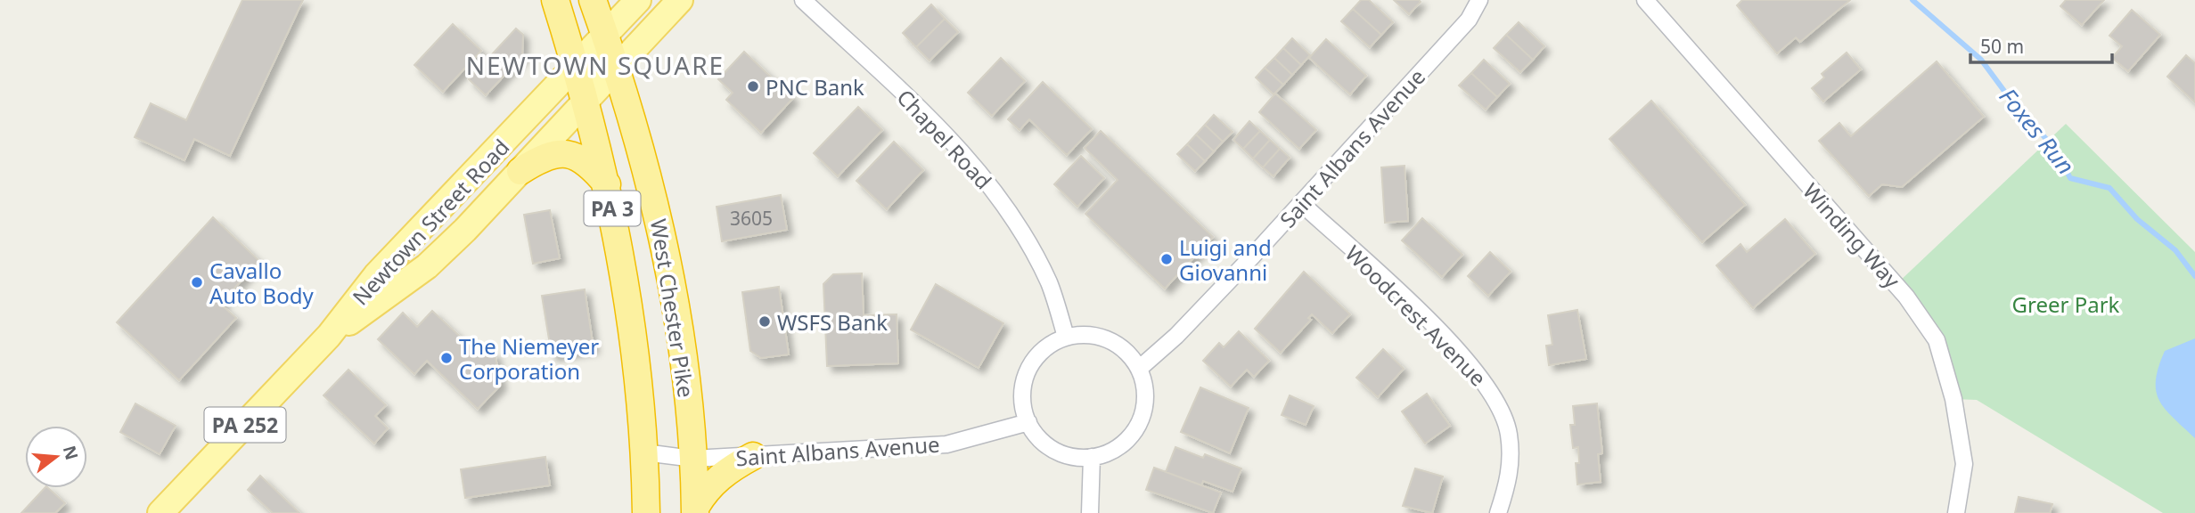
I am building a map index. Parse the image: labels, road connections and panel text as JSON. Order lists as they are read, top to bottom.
{
  "streets": {
    "highway": ["PA 3", "West Chester Pike"],
    "main road": ["Newtown Street Road", "PA 252"],
    "street": [
      "Chapel Road",
      "Saint Albans Avenue",
      "Winding Way",
      "Woodcrest Avenue"
    ]
  },
  "crossings": [
    ["Chapel Road", "Saint Albans Avenue"],
    ["Saint Albans Avenue", "West Chester Pike"],
    ["Saint Albans Avenue", "Woodcrest Avenue"],
    ["Newtown Street Road", "West Chester Pike"],
    ["Newtown Street Road", "PA 252"]
  ],
  "districts": ["NEWTOWN SQUARE"],
  "water": ["Foxes Run"],
  "parks": ["Greer Park"],
  "places": [
    "PNC Bank",
    "Luigi and Giovanni",
    "Cavallo Auto Body",
    "WSFS Bank",
    "The Niemeyer Corporation"
  ],
  "house_numbers": ["3605"],
  "scale_bar": "50 m",
  "north": "right"
}
